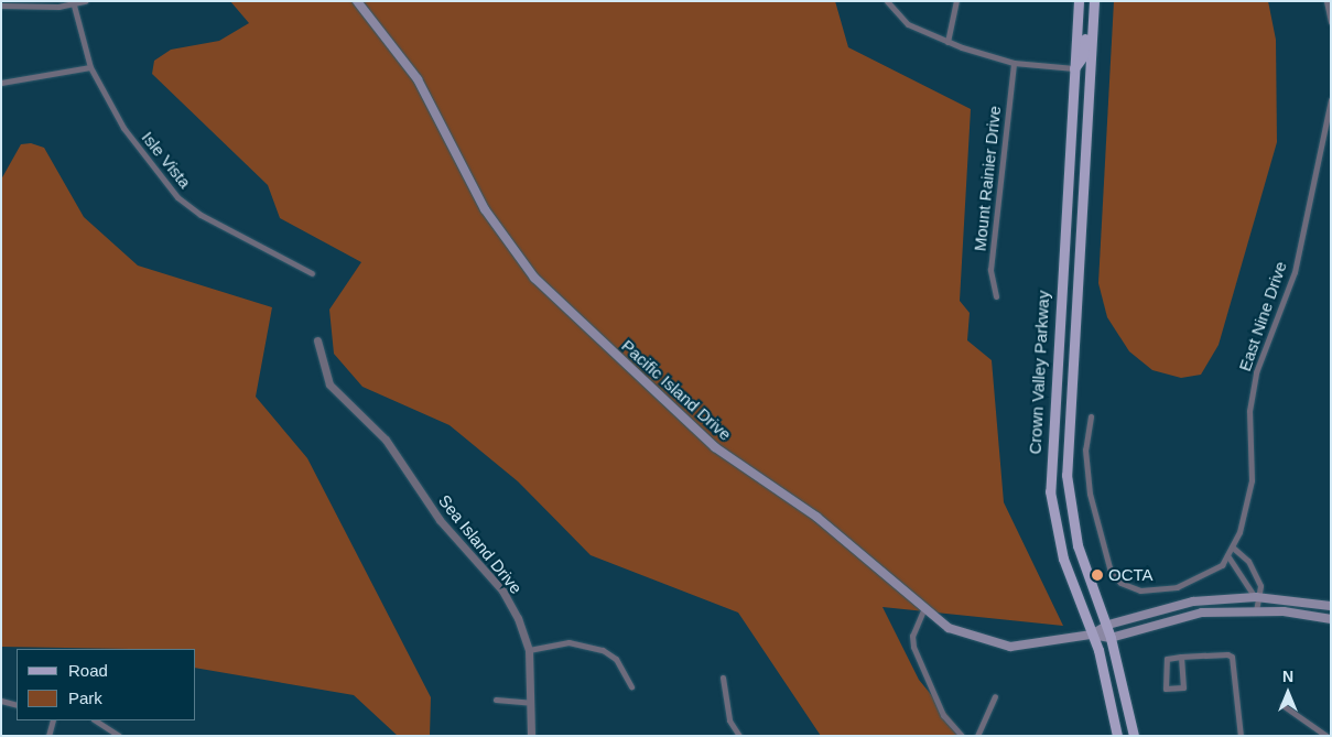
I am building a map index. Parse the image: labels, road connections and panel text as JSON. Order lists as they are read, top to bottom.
{
  "streets": {
    "main road": ["Crown Valley Parkway", "Pacific Island Drive"],
    "street": [
      "Isle Vista",
      "Mount Rainier Drive",
      "East Nine Drive",
      "Sea Island Drive"
    ]
  },
  "crossings": [
    ["Crown Valley Parkway", "Pacific Island Drive"]
  ],
  "places": ["OCTA"],
  "legend": ["Road", "Park"],
  "north": "top"
}
